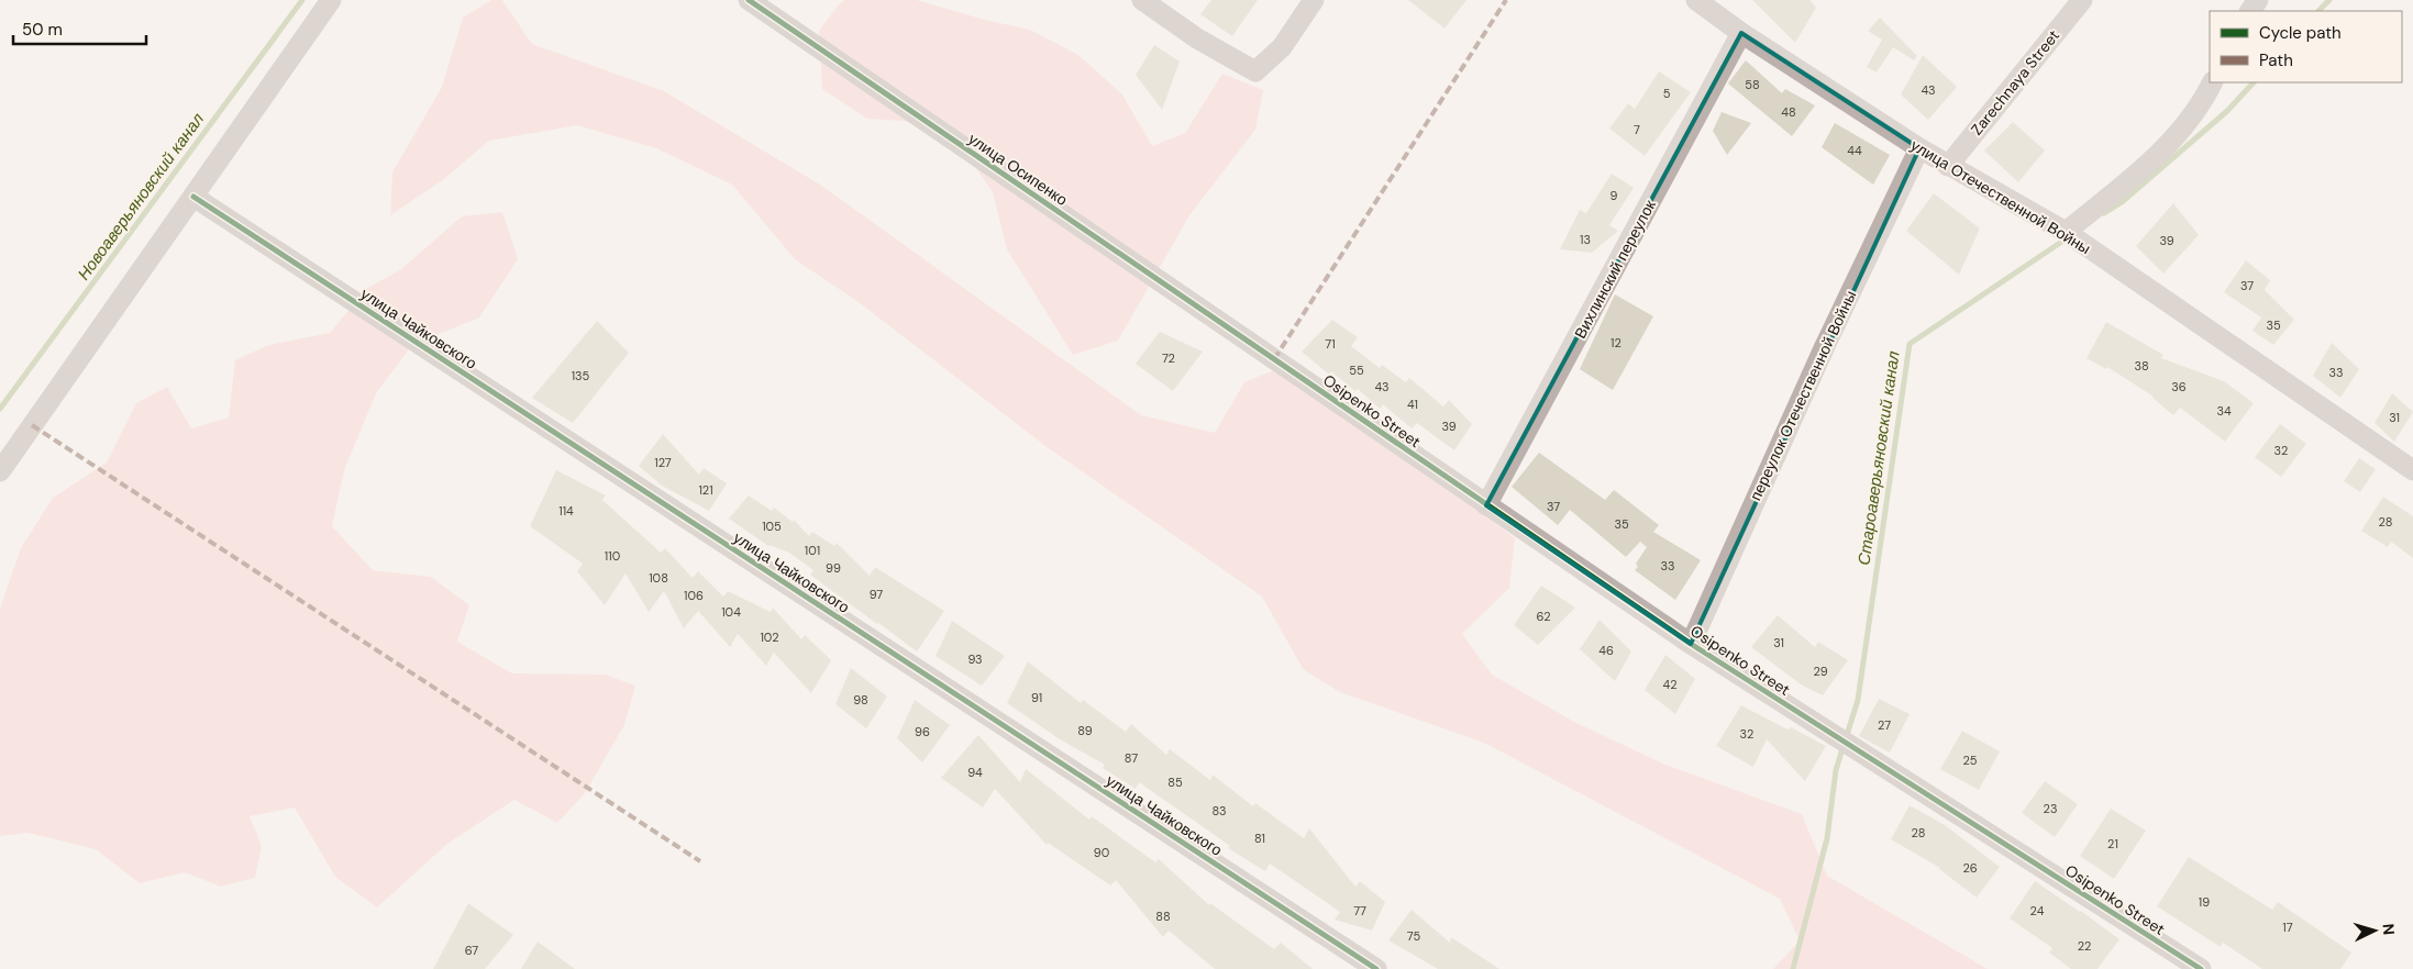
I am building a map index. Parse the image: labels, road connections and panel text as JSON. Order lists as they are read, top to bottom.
{
  "streets": {
    "street": [
      "Zarechnaya Street",
      "улица Отечественной Войны",
      "Вихлинский переулок",
      "улица Чайковского",
      "переулок Отечественной Войны",
      "Osipenko Street"
    ],
    "cycle path": ["улица Осипенко"]
  },
  "crossings": [
    ["Zarechnaya Street", "улица Отечественной Войны"],
    ["улица Отечественной Войны", "Вихлинский переулок"],
    ["улица Отечественной Войны", "переулок Отечественной Войны"],
    ["Вихлинский переулок", "Osipenko Street"],
    ["переулок Отечественной Войны", "Osipenko Street"]
  ],
  "water": ["Новоаверьяновский канал", "Староаверьяновский канал"],
  "house_numbers": [
    "58",
    "43",
    "5",
    "48",
    "7",
    "44",
    "9",
    "13",
    "39",
    "37",
    "35",
    "12",
    "71",
    "72",
    "38",
    "55",
    "33",
    "135",
    "43",
    "36",
    "41",
    "34",
    "31",
    "39",
    "32",
    "127",
    "121",
    "37",
    "114",
    "28",
    "35",
    "105",
    "101",
    "110",
    "33",
    "99",
    "108",
    "97",
    "106",
    "104",
    "62",
    "102",
    "31",
    "46",
    "93",
    "29",
    "42",
    "91",
    "98",
    "27",
    "89",
    "96",
    "32",
    "87",
    "25",
    "94",
    "85",
    "23",
    "83",
    "28",
    "81",
    "21",
    "90",
    "26",
    "19",
    "77",
    "24",
    "88",
    "17",
    "75",
    "22",
    "67"
  ],
  "legend": ["Cycle path", "Path"],
  "scale_bar": "50 m",
  "north": "right"
}
